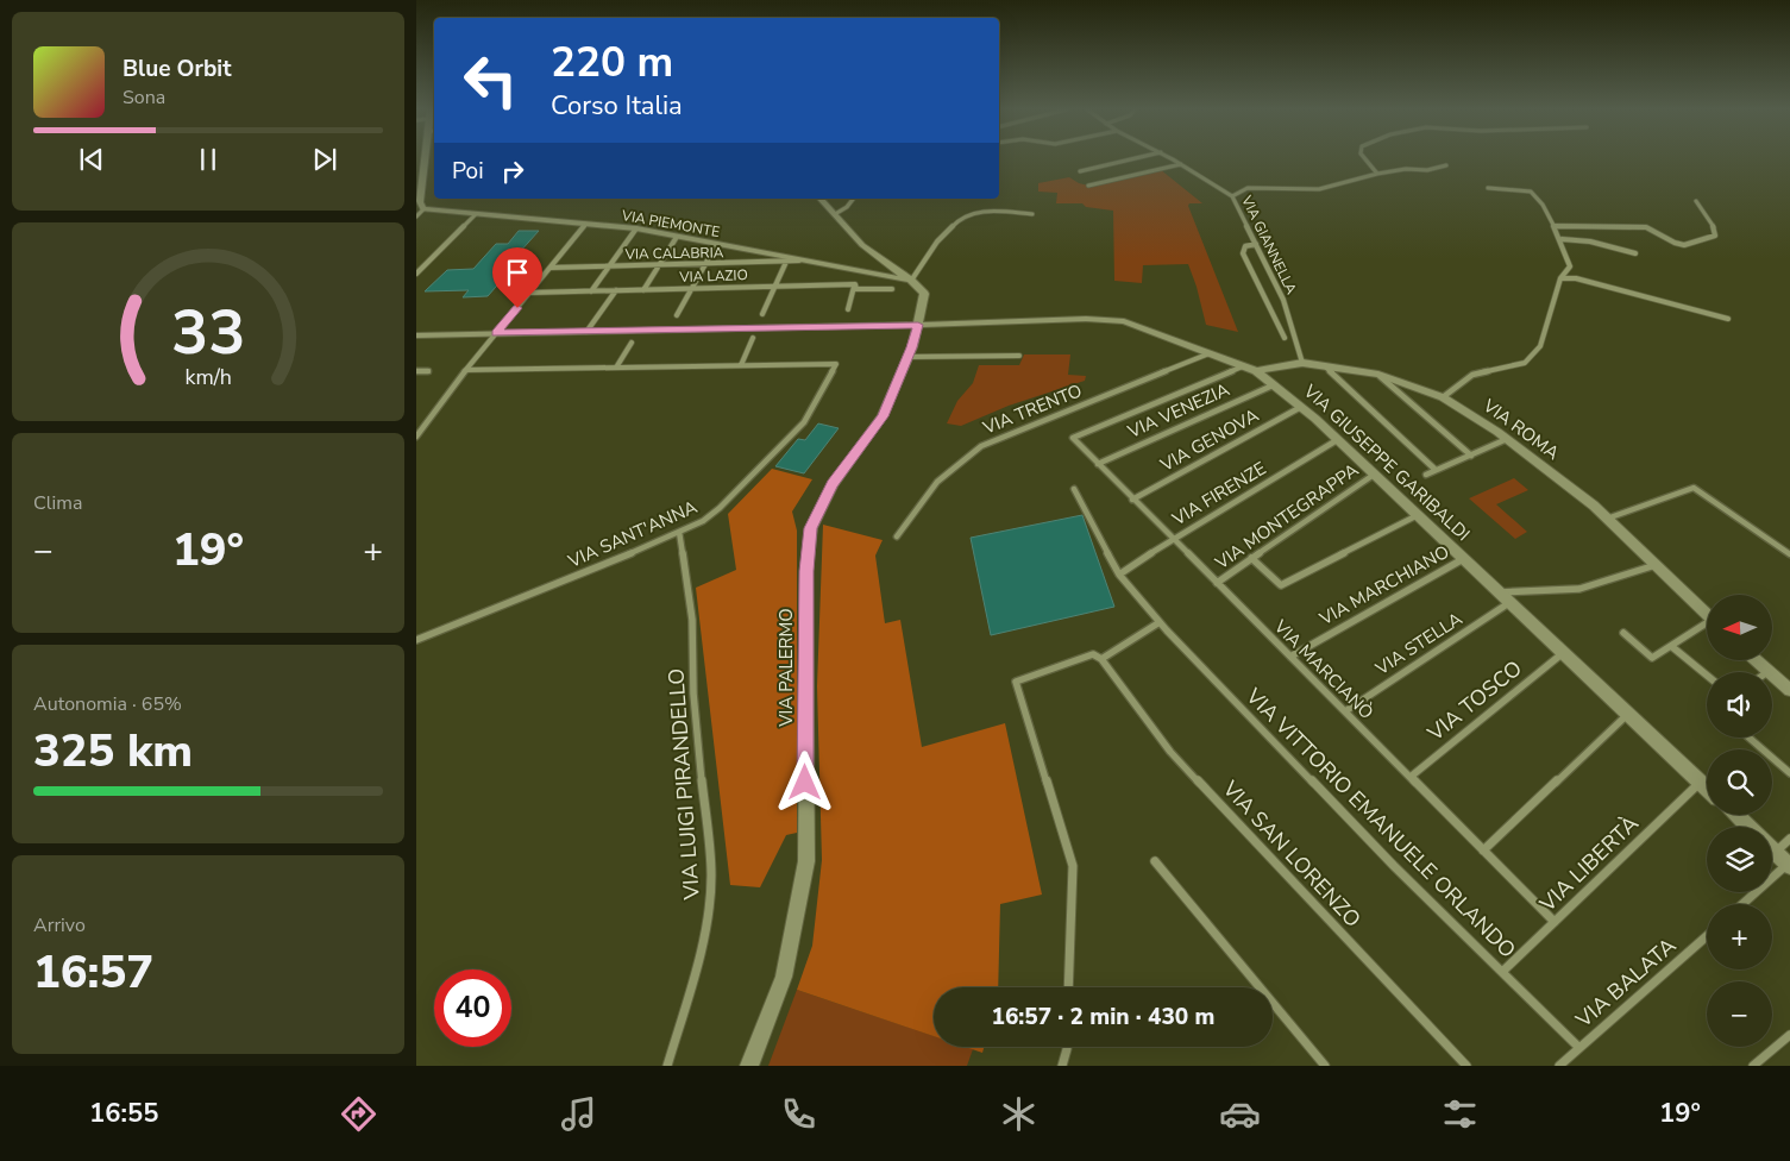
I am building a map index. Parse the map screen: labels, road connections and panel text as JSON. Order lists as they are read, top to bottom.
{
  "streets": {
    "street": [
      "VIA PIEMONTE",
      "VIA GIANNELLA",
      "VIA CALABRIA",
      "VIA LAZIO",
      "VIA TRENTO",
      "VIA VENEZIA",
      "VIA ROMA",
      "VIA GENOVA",
      "VIA GIUSEPPE GARIBALDI",
      "VIA FIRENZE",
      "VIA MONTEGRAPPA",
      "VIA SANT'ANNA",
      "VIA MARCHIANO",
      "VIA STELLA",
      "VIA PALERMO",
      "VIA MARCIANÒ",
      "VIA TOSCO",
      "VIA LUIGI PIRANDELLO",
      "VIA VITTORIO EMANUELE ORLANDO",
      "VIA SAN LORENZO",
      "VIA LIBERTÀ",
      "VIA BALATA"
    ]
  },
  "crossings": [
    ["VIA PIEMONTE", "VIA CALABRIA"],
    ["VIA PIEMONTE", "VIA PALERMO"],
    ["VIA GIANNELLA", "VIA ROMA"],
    ["VIA TRENTO", "VIA GIUSEPPE GARIBALDI"],
    ["VIA VENEZIA", "VIA GIUSEPPE GARIBALDI"],
    ["VIA VENEZIA", "VIA MARCIANÒ"],
    ["VIA ROMA", "VIA GIUSEPPE GARIBALDI"],
    ["VIA GENOVA", "VIA GIUSEPPE GARIBALDI"],
    ["VIA GENOVA", "VIA MARCIANÒ"],
    ["VIA GIUSEPPE GARIBALDI", "VIA FIRENZE"],
    ["VIA GIUSEPPE GARIBALDI", "VIA MONTEGRAPPA"],
    ["VIA GIUSEPPE GARIBALDI", "VIA MARCHIANO"],
    ["VIA GIUSEPPE GARIBALDI", "VIA STELLA"],
    ["VIA GIUSEPPE GARIBALDI", "VIA PALERMO"],
    ["VIA GIUSEPPE GARIBALDI", "VIA MARCIANÒ"],
    ["VIA GIUSEPPE GARIBALDI", "VIA TOSCO"],
    ["VIA GIUSEPPE GARIBALDI", "VIA LIBERTÀ"],
    ["VIA FIRENZE", "VIA MARCIANÒ"],
    ["VIA FIRENZE", "VIA VITTORIO EMANUELE ORLANDO"],
    ["VIA MONTEGRAPPA", "VIA MARCIANÒ"],
    ["VIA SANT'ANNA", "VIA LUIGI PIRANDELLO"],
    ["VIA MARCHIANO", "VIA MARCIANÒ"],
    ["VIA STELLA", "VIA MARCIANÒ"],
    ["VIA MARCIANÒ", "VIA TOSCO"],
    ["VIA MARCIANÒ", "VIA LIBERTÀ"],
    ["VIA VITTORIO EMANUELE ORLANDO", "VIA LIBERTÀ"],
    ["VIA VITTORIO EMANUELE ORLANDO", "VIA BALATA"]
  ],
  "north": "left",
  "page": {
    "turn": ["220 m", "Corso Italia"],
    "song": ["Blue Orbit", "Sona"],
    "then": "Poi",
    "tile": [
      "Clima",
      ["Autonomia · 65%", "325 km"],
      ["Arrivo", "16:57"]
    ],
    "heat": ["−", "19°", "+"],
    "map_buttons": ["+", "−"],
    "limit": "40",
    "trip": "16:57 · 2 min · 430 m",
    "tabs": ["16:55", "19°"],
    "gauge": ["33", "km/h"]
  }
}
